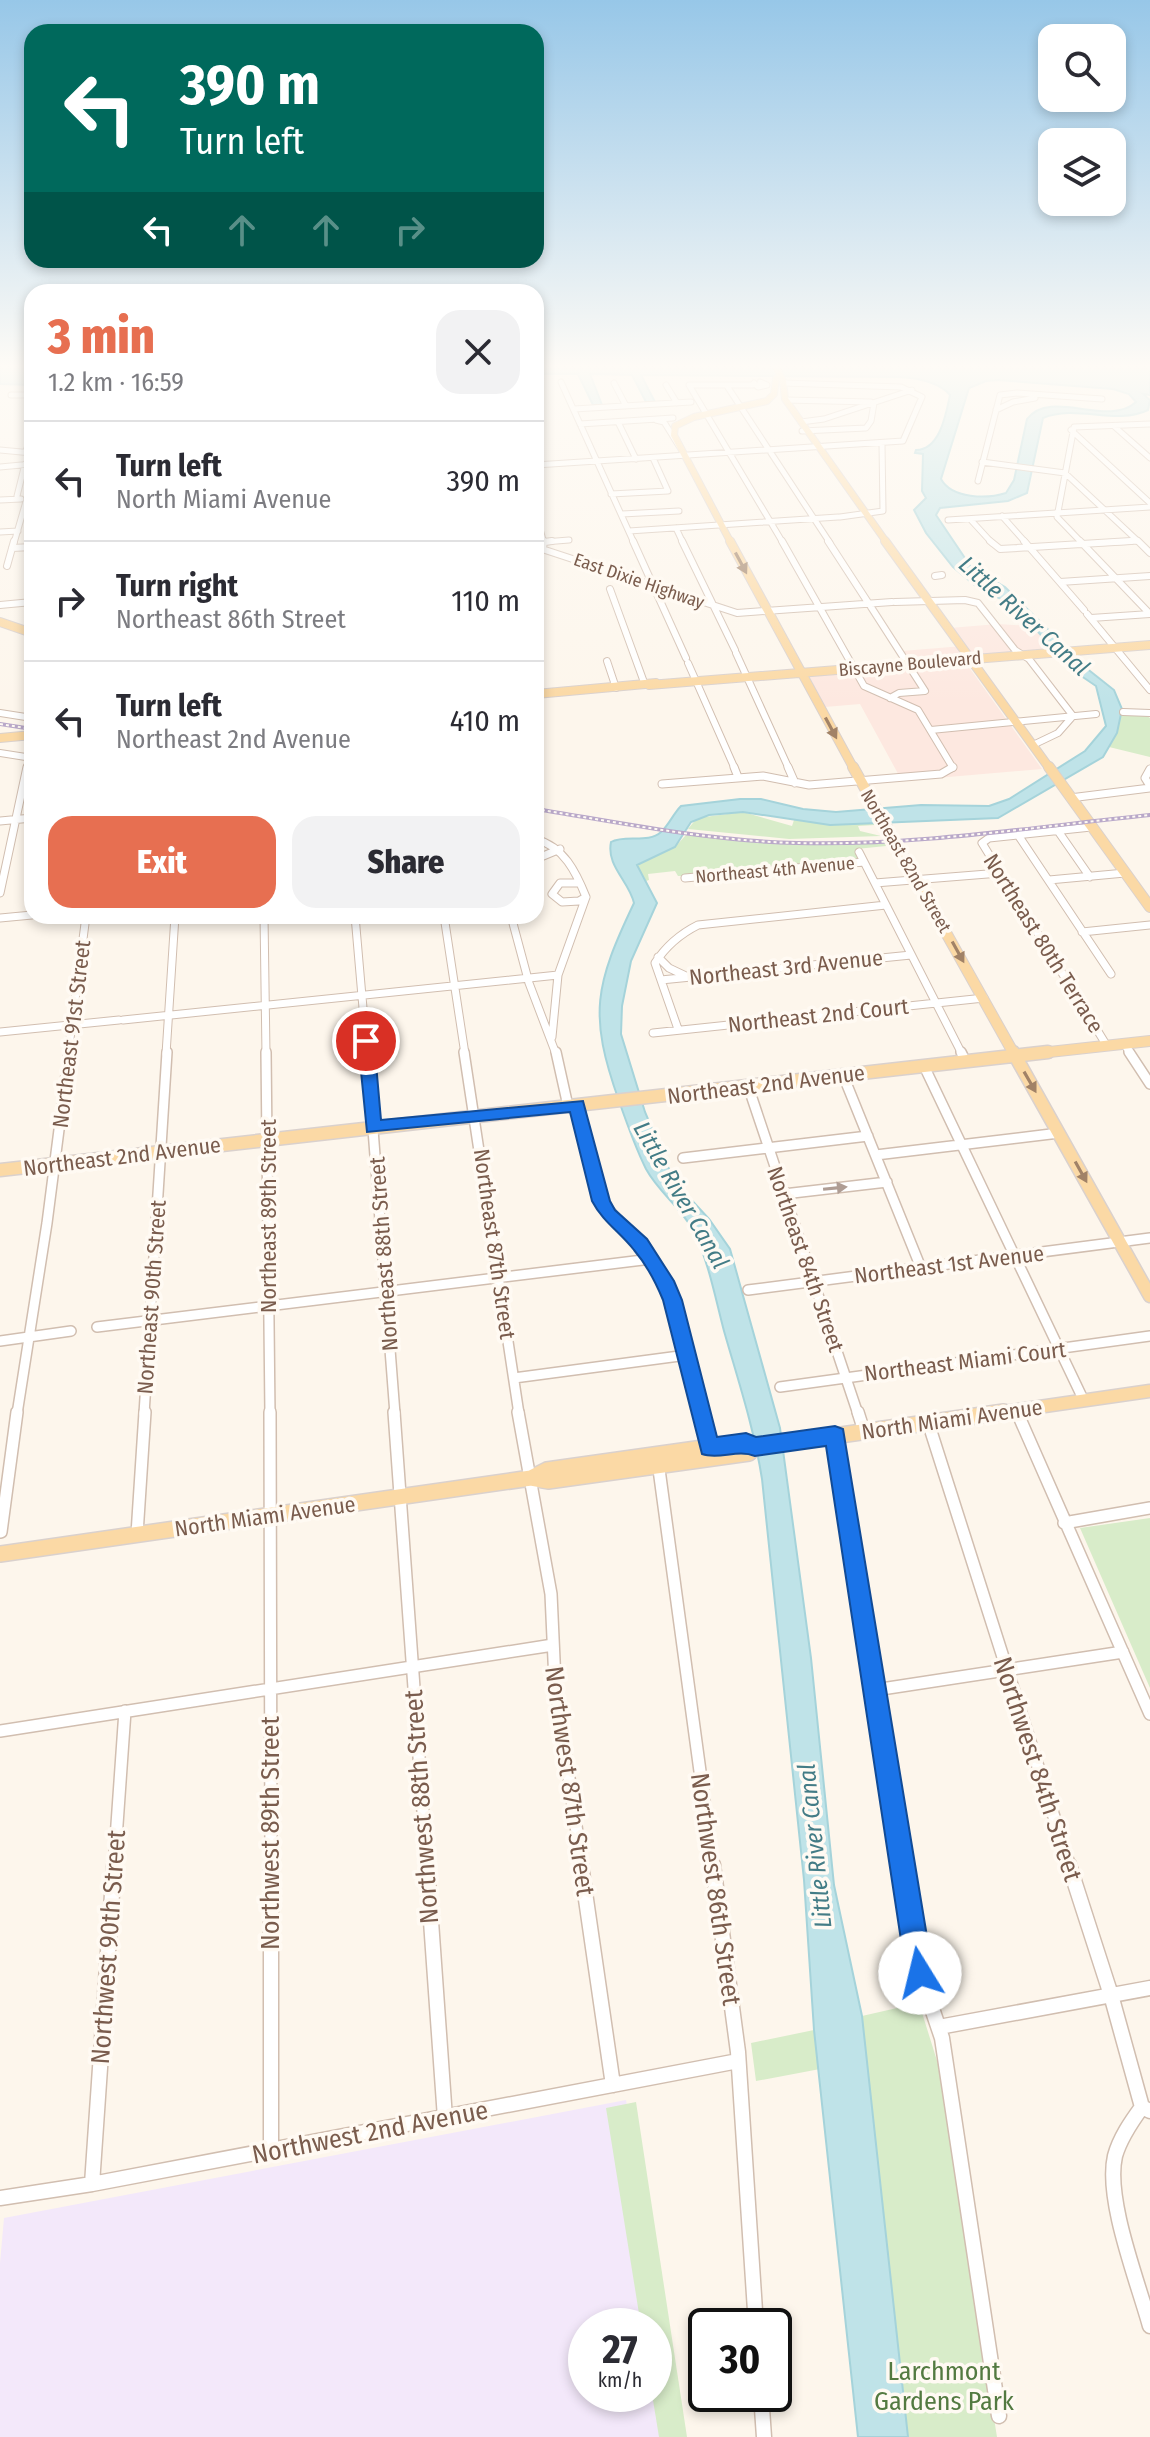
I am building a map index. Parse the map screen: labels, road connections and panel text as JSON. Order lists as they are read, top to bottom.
{
  "streets": {
    "main road": [
      "Biscayne Boulevard",
      "Northeast 82nd Street",
      "Northeast 2nd Avenue",
      "North Miami Avenue"
    ],
    "street": [
      "East Dixie Highway",
      "Northeast 4th Avenue",
      "Northeast 80th Terrace",
      "Northeast 3rd Avenue",
      "Northeast 2nd Court",
      "Northeast 91st Street",
      "Northeast 89th Street",
      "Northeast 87th Street",
      "Northeast 88th Street",
      "Northeast 84th Street",
      "Northeast 1st Avenue",
      "Northeast 90th Street",
      "Northeast Miami Court",
      "Northwest 84th Street",
      "Northwest 87th Street",
      "Northwest 88th Street",
      "Northwest 89th Street",
      "Northwest 86th Street",
      "Northwest 90th Street",
      "Northwest 2nd Avenue"
    ]
  },
  "crossings": [
    ["East Dixie Highway", "Biscayne Boulevard"],
    ["East Dixie Highway", "Northeast 82nd Street"],
    ["Biscayne Boulevard", "Northeast 82nd Street"],
    ["Northeast 82nd Street", "Northeast 2nd Court"],
    ["Northeast 82nd Street", "Northeast 2nd Avenue"],
    ["Northeast 82nd Street", "Northeast 1st Avenue"],
    ["Northeast 80th Terrace", "Northeast 2nd Avenue"],
    ["Northeast 91st Street", "Northeast 2nd Avenue"],
    ["Northeast 2nd Avenue", "Northeast 89th Street"],
    ["Northeast 2nd Avenue", "Northeast 87th Street"],
    ["Northeast 2nd Avenue", "Northeast 88th Street"],
    ["Northeast 2nd Avenue", "Northeast 84th Street"],
    ["Northeast 2nd Avenue", "Northeast 90th Street"],
    ["Northeast 89th Street", "North Miami Avenue"],
    ["Northeast 89th Street", "Northwest 89th Street"],
    ["Northeast 87th Street", "North Miami Avenue"],
    ["Northeast 87th Street", "Northwest 87th Street"],
    ["Northeast 88th Street", "North Miami Avenue"],
    ["Northeast 88th Street", "Northwest 88th Street"],
    ["Northeast 84th Street", "Northeast 1st Avenue"],
    ["Northeast 84th Street", "Northeast Miami Court"],
    ["Northeast 84th Street", "North Miami Avenue"],
    ["Northeast 90th Street", "North Miami Avenue"],
    ["North Miami Avenue", "Northwest 84th Street"],
    ["North Miami Avenue", "Northwest 87th Street"],
    ["North Miami Avenue", "Northwest 88th Street"],
    ["North Miami Avenue", "Northwest 89th Street"],
    ["North Miami Avenue", "Northwest 86th Street"],
    ["Northwest 87th Street", "Northwest 2nd Avenue"],
    ["Northwest 88th Street", "Northwest 2nd Avenue"],
    ["Northwest 89th Street", "Northwest 2nd Avenue"],
    ["Northwest 86th Street", "Northwest 2nd Avenue"],
    ["Northwest 90th Street", "Northwest 2nd Avenue"]
  ],
  "one_way": ["Northeast 82nd Street"],
  "water": ["Little River Canal"],
  "parks": ["Larchmont Gardens Park"],
  "page": {
    "turn": ["390 m", "Turn left"],
    "heading": ["3 min", "1.2 km · 16:59"],
    "list": [
      {
        "name": "Turn left",
        "note": "North Miami Avenue",
        "value": "390 m"
      },
      {
        "name": "Turn right",
        "note": "Northeast 86th Street",
        "value": "110 m"
      },
      {
        "name": "Turn left",
        "note": "Northeast 2nd Avenue",
        "value": "410 m"
      }
    ],
    "buttons": ["Exit", "Share"],
    "speed": "27 km/h",
    "limit": "30"
  }
}
